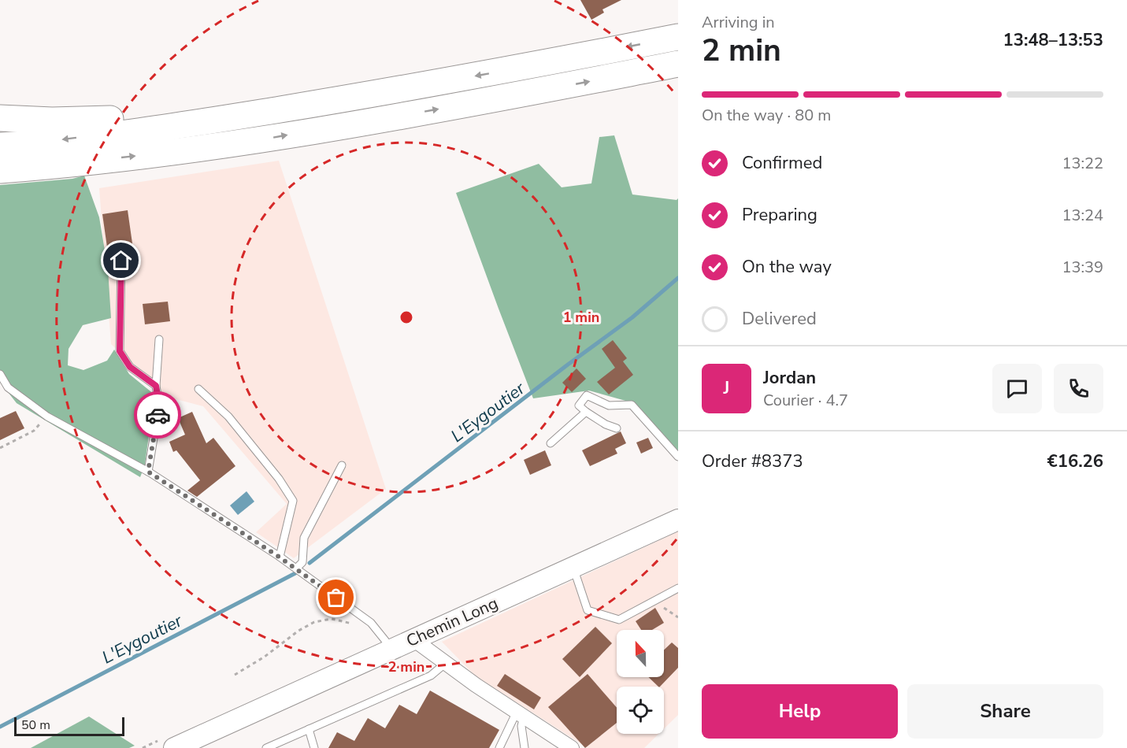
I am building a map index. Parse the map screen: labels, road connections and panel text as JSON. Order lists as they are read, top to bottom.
{
  "streets": {
    "main road": ["Chemin Long"]
  },
  "water": ["L'Eygoutier"],
  "scale_bar": "50 m",
  "north": "top",
  "page": {
    "heading": ["2 min", "Arriving in", "13:48–13:53"],
    "panel": [
      "Jordan",
      "Courier · 4.7",
      "Order #8373",
      "€16.26"
    ],
    "bar": "On the way · 80 m",
    "list": [
      ["Confirmed", "13:22"],
      ["Preparing", "13:24"],
      ["On the way", "13:39"],
      "Delivered"
    ],
    "round": "J",
    "buttons": ["Help", "Share"],
    "scale": "50 m"
  },
  "rings": ["1 min", "2 min"]
}
